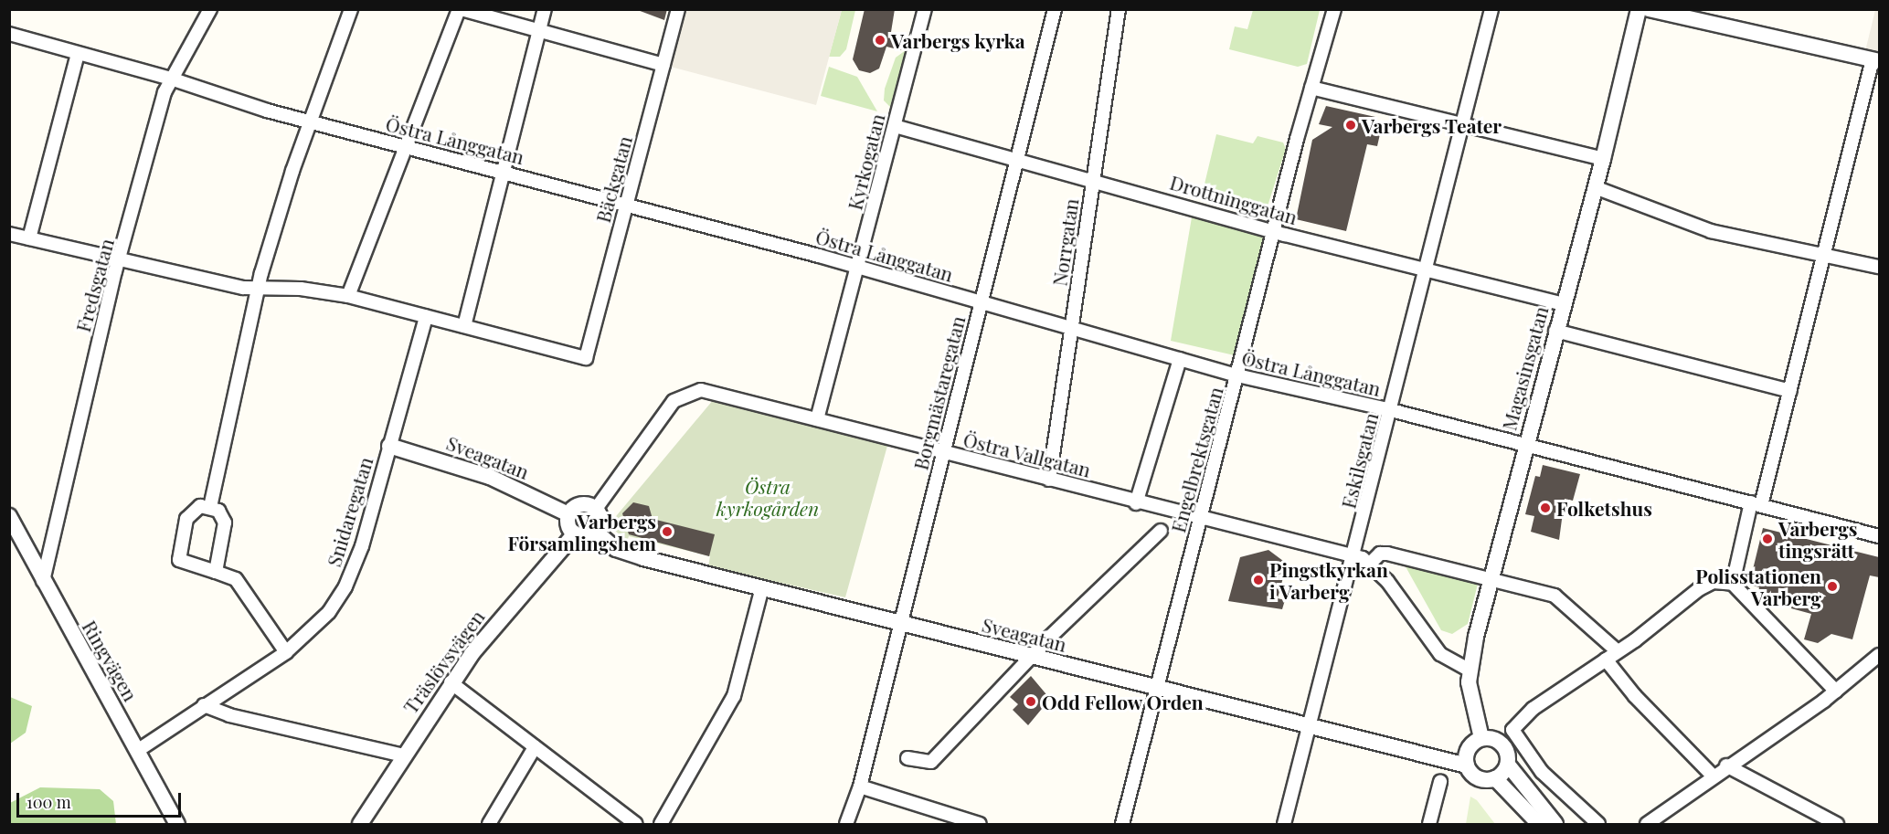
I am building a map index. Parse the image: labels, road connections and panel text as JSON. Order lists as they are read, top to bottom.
{
  "streets": {
    "street": [
      "Östra Långgatan",
      "Kyrkogatan",
      "Bäckgatan",
      "Drottninggatan",
      "Norrgatan",
      "Fredsgatan",
      "Magasinsgatan",
      "Borgmästaregatan",
      "Östra Vallgatan",
      "Sveagatan",
      "Engelbrektsgatan",
      "Eskilsgatan",
      "Snidaregatan",
      "Ringvägen",
      "Träslövsvägen"
    ]
  },
  "crossings": [
    ["Östra Långgatan", "Kyrkogatan"],
    ["Östra Långgatan", "Bäckgatan"],
    ["Östra Långgatan", "Norrgatan"],
    ["Östra Långgatan", "Fredsgatan"],
    ["Östra Långgatan", "Magasinsgatan"],
    ["Östra Långgatan", "Borgmästaregatan"],
    ["Östra Långgatan", "Engelbrektsgatan"],
    ["Östra Långgatan", "Eskilsgatan"],
    ["Kyrkogatan", "Drottninggatan"],
    ["Kyrkogatan", "Östra Vallgatan"],
    ["Drottninggatan", "Norrgatan"],
    ["Drottninggatan", "Magasinsgatan"],
    ["Drottninggatan", "Borgmästaregatan"],
    ["Drottninggatan", "Engelbrektsgatan"],
    ["Drottninggatan", "Eskilsgatan"],
    ["Norrgatan", "Östra Vallgatan"],
    ["Fredsgatan", "Ringvägen"],
    ["Magasinsgatan", "Sveagatan"],
    ["Borgmästaregatan", "Östra Vallgatan"],
    ["Borgmästaregatan", "Sveagatan"],
    ["Östra Vallgatan", "Sveagatan"],
    ["Östra Vallgatan", "Engelbrektsgatan"],
    ["Östra Vallgatan", "Eskilsgatan"],
    ["Östra Vallgatan", "Träslövsvägen"],
    ["Sveagatan", "Engelbrektsgatan"],
    ["Sveagatan", "Eskilsgatan"],
    ["Sveagatan", "Snidaregatan"],
    ["Sveagatan", "Träslövsvägen"],
    ["Snidaregatan", "Ringvägen"]
  ],
  "parks": ["Östra kyrkogården"],
  "places": [
    "Varbergs kyrka",
    "Varbergs Teater",
    "Folketshus",
    "Varbergs Församlingshem",
    "Varbergs tingsrätt",
    "Pingstkyrkan i Varberg",
    "Polisstationen Varberg",
    "Odd Fellow Orden"
  ],
  "scale_bar": "100 m"
}
